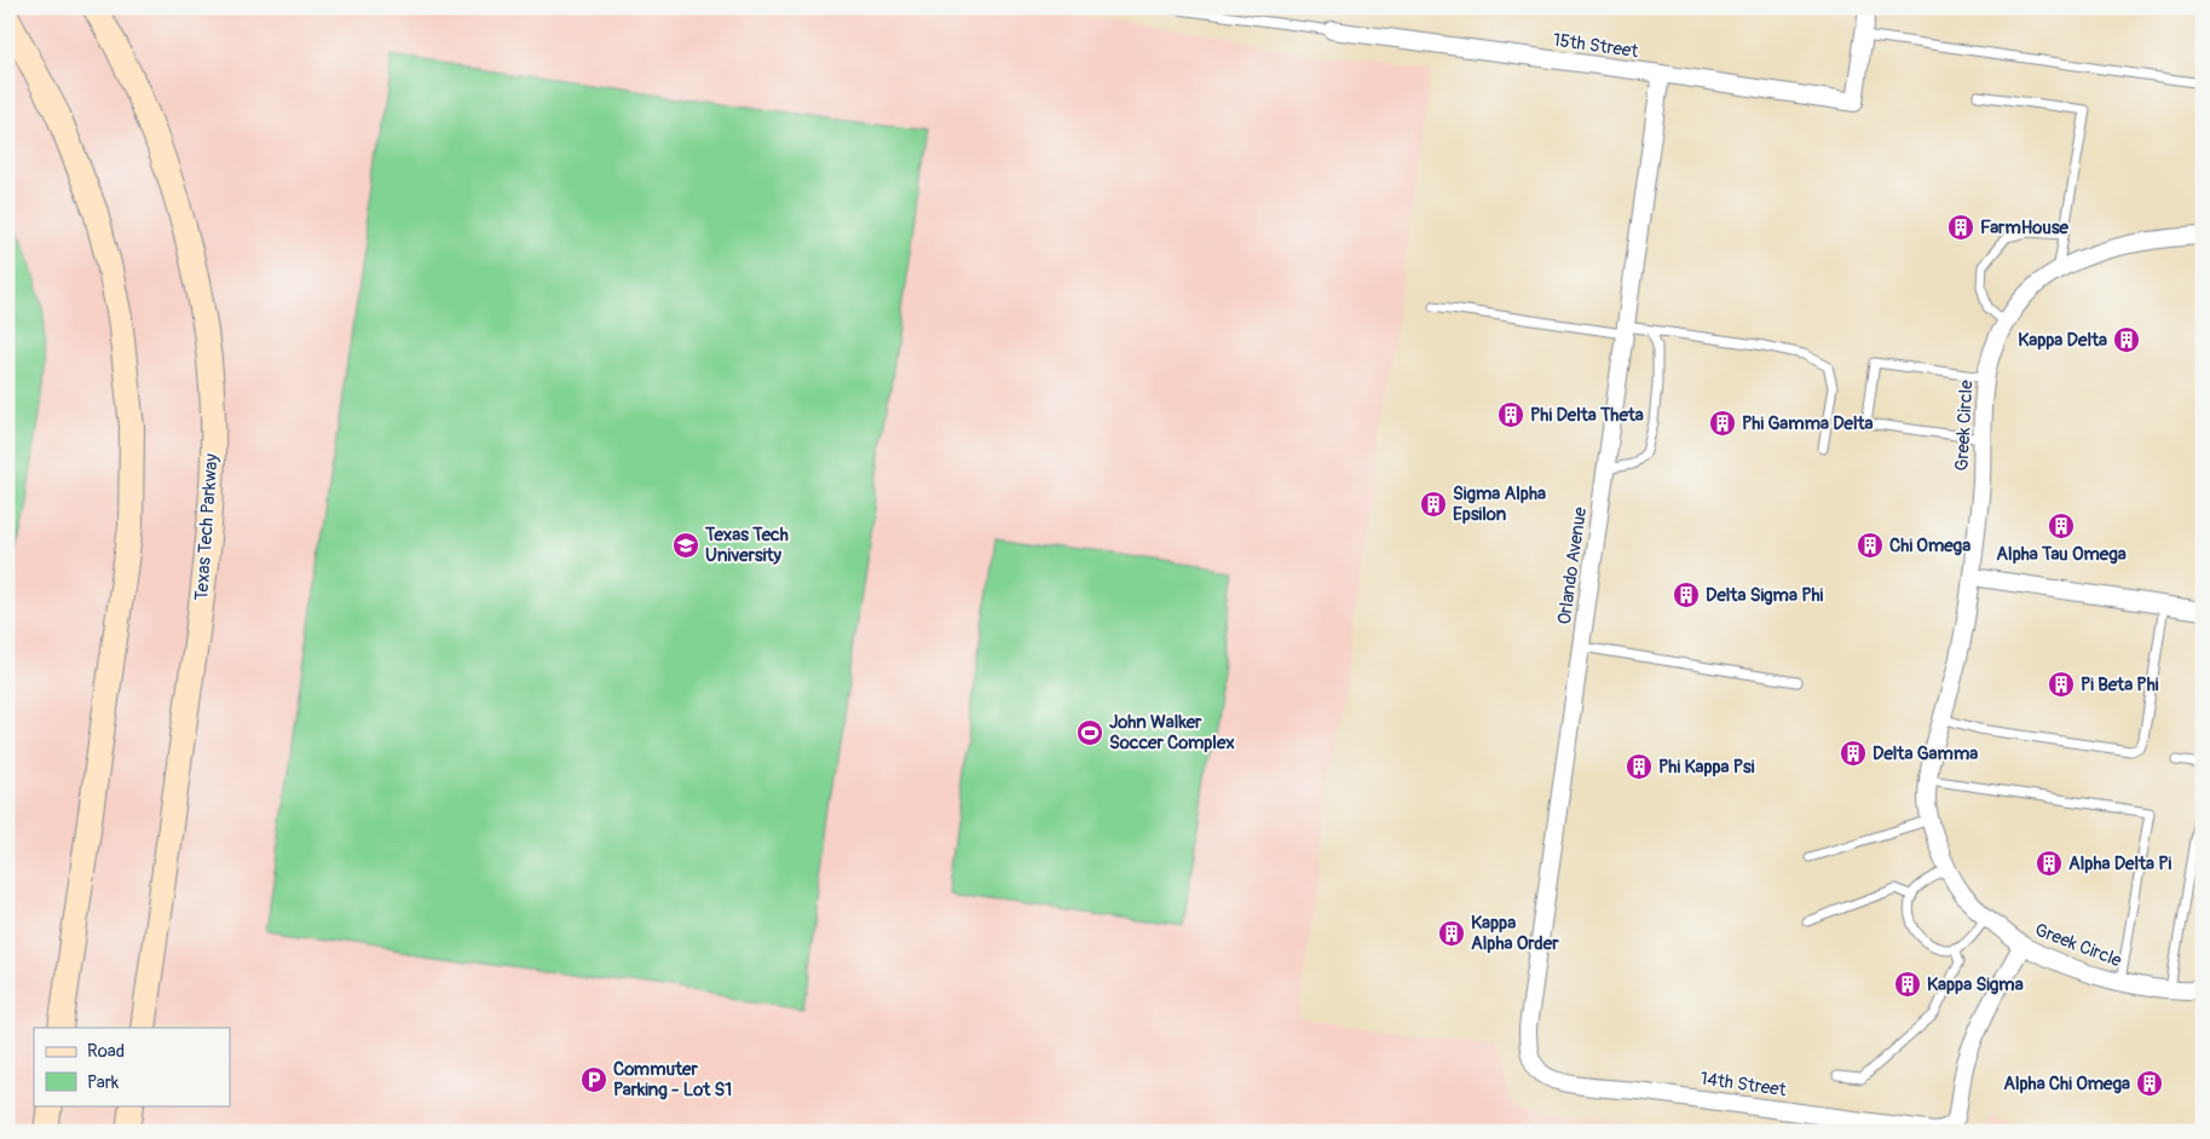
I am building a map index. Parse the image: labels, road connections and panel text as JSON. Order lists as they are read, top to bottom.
{
  "streets": {
    "main road": ["Texas Tech Parkway"],
    "street": [
      "15th Street",
      "Greek Circle",
      "Orlando Avenue",
      "14th Street"
    ]
  },
  "crossings": [
    ["15th Street", "Orlando Avenue"],
    ["Greek Circle", "14th Street"],
    ["Orlando Avenue", "14th Street"]
  ],
  "places": {
    "building": [
      "FarmHouse",
      "Kappa Delta",
      "Phi Delta Theta",
      "Phi Gamma Delta",
      "Sigma Alpha Epsilon",
      "Alpha Tau Omega",
      "Chi Omega",
      "Delta Sigma Phi",
      "Pi Beta Phi",
      "Delta Gamma",
      "Phi Kappa Psi",
      "Alpha Delta Pi",
      "Kappa Alpha Order",
      "Kappa Sigma",
      "Alpha Chi Omega"
    ],
    "school or university": ["Texas Tech University"],
    "sports": ["John Walker Soccer Complex"],
    "parking": ["Commuter Parking - Lot S1"]
  },
  "legend": ["Road", "Park"]
}
